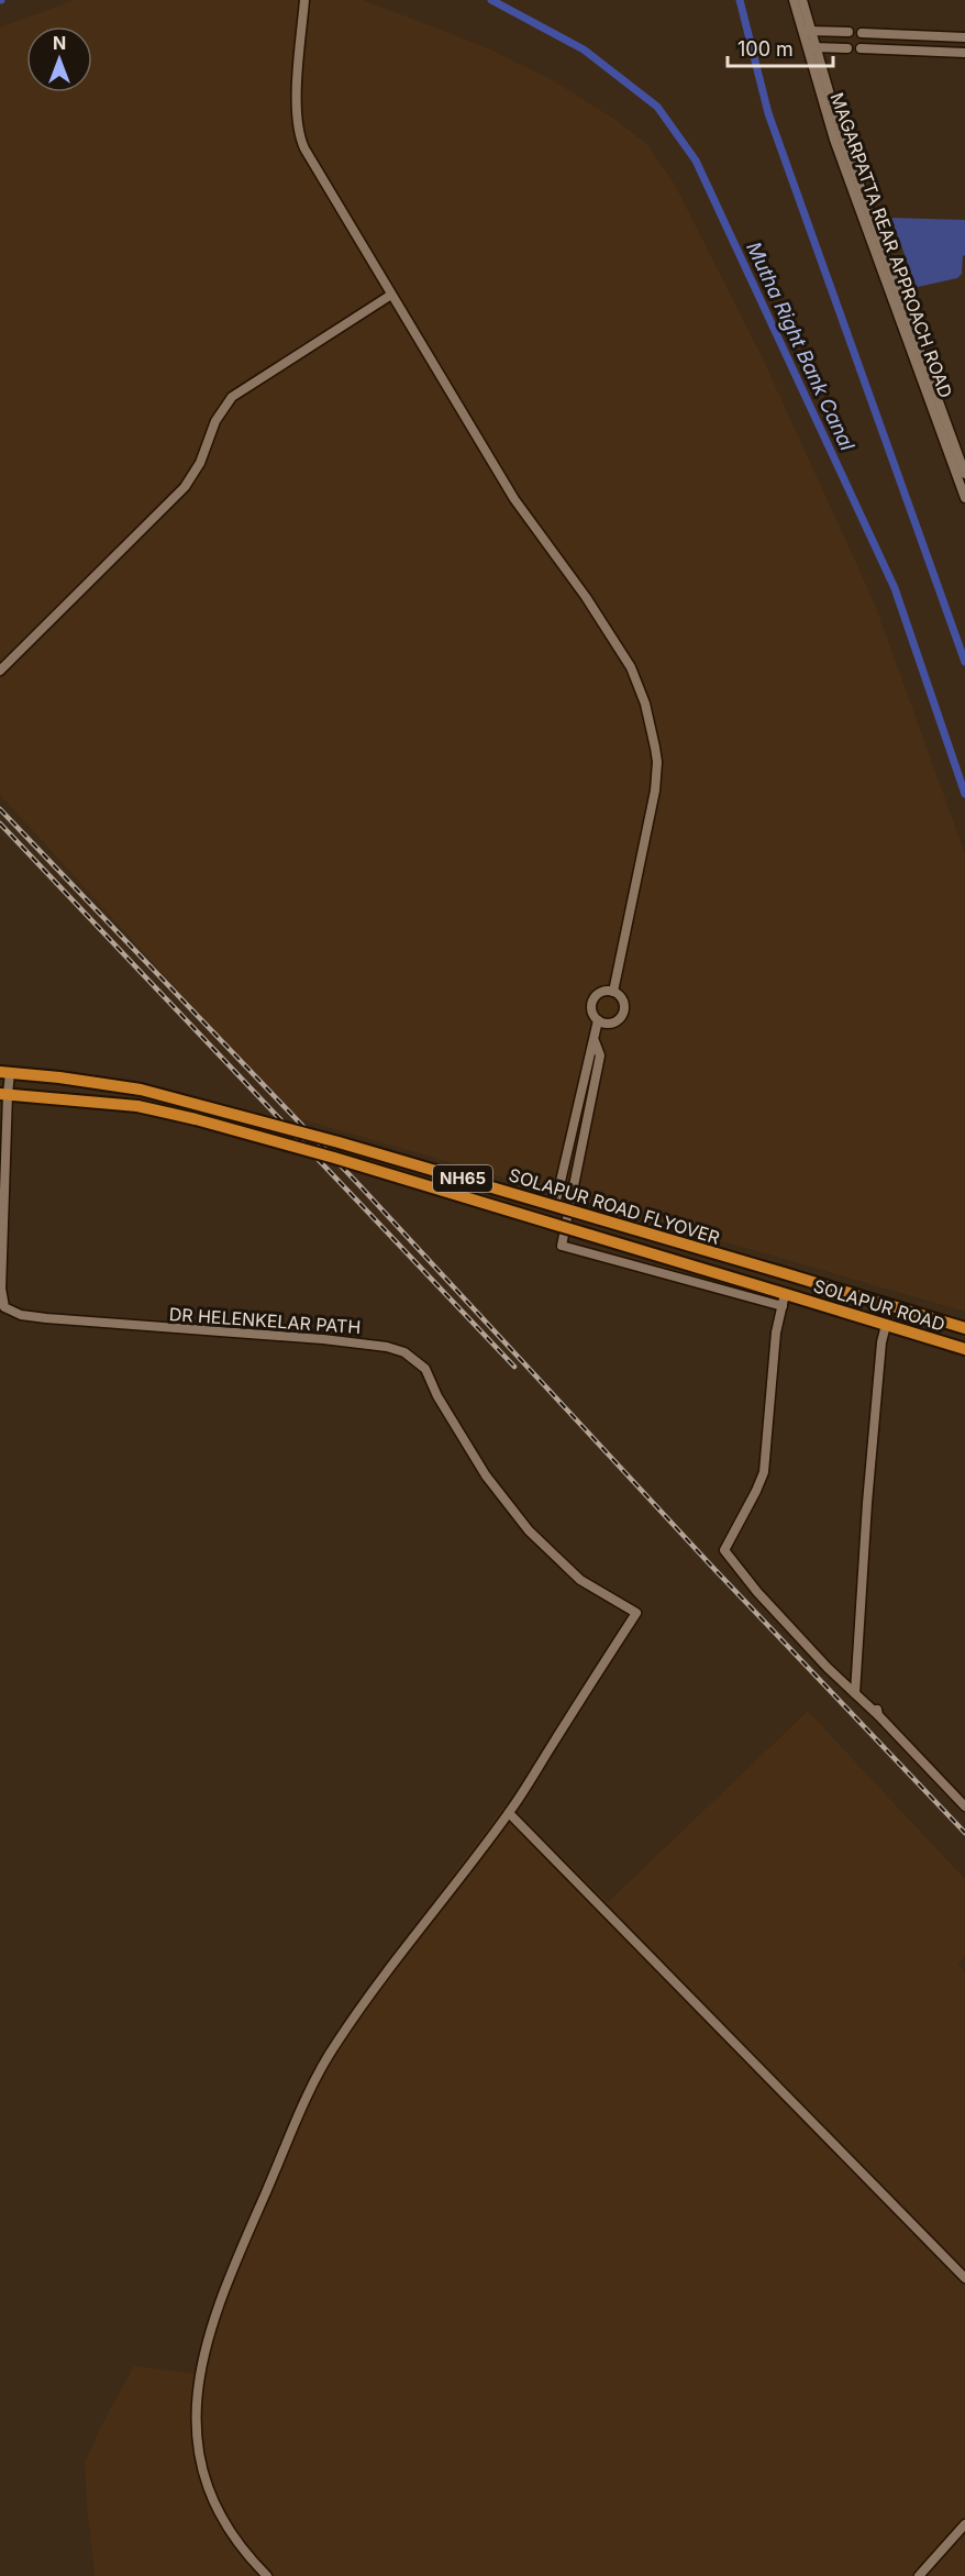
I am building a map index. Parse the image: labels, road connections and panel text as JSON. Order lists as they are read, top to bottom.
{
  "streets": {
    "highway": ["NH65", "SOLAPUR ROAD FLYOVER", "SOLAPUR ROAD"],
    "street": ["MAGARPATTA REAR APPROACH ROAD", "DR HELENKELAR PATH"]
  },
  "crossings": [
    ["SOLAPUR ROAD FLYOVER", "SOLAPUR ROAD"],
    ["SOLAPUR ROAD FLYOVER", "DR HELENKELAR PATH"]
  ],
  "water": ["Mutha Right Bank Canal"],
  "scale_bar": "100 m",
  "north": "top"
}
